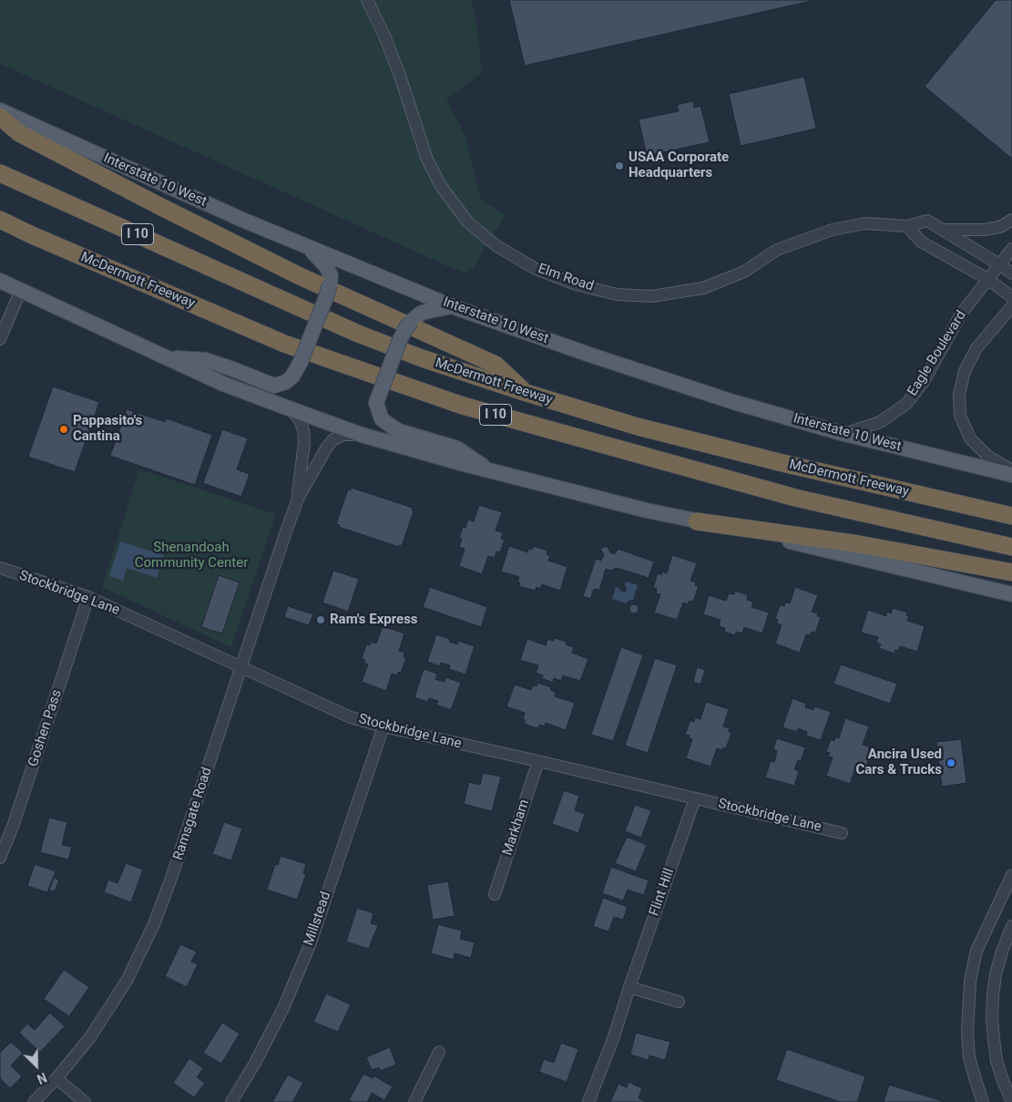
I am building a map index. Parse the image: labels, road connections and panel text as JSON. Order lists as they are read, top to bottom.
{
  "streets": {
    "highway": ["I 10", "McDermott Freeway"],
    "main road": ["Interstate 10 West"],
    "street": [
      "Elm Road",
      "Eagle Boulevard",
      "Stockbridge Lane",
      "Goshen Pass",
      "Ramsgate Road",
      "Markham",
      "Flint Hill",
      "Millstead"
    ]
  },
  "crossings": [
    ["Interstate 10 West", "Eagle Boulevard"],
    ["Stockbridge Lane", "Goshen Pass"],
    ["Stockbridge Lane", "Ramsgate Road"],
    ["Stockbridge Lane", "Markham"],
    ["Stockbridge Lane", "Flint Hill"],
    ["Stockbridge Lane", "Millstead"]
  ],
  "parks": ["Shenandoah Community Center"],
  "places": [
    "USAA Corporate Headquarters",
    "Pappasito's Cantina",
    "Ram's Express",
    "Ancira Used Cars & Trucks"
  ],
  "north": "bottom right"
}
